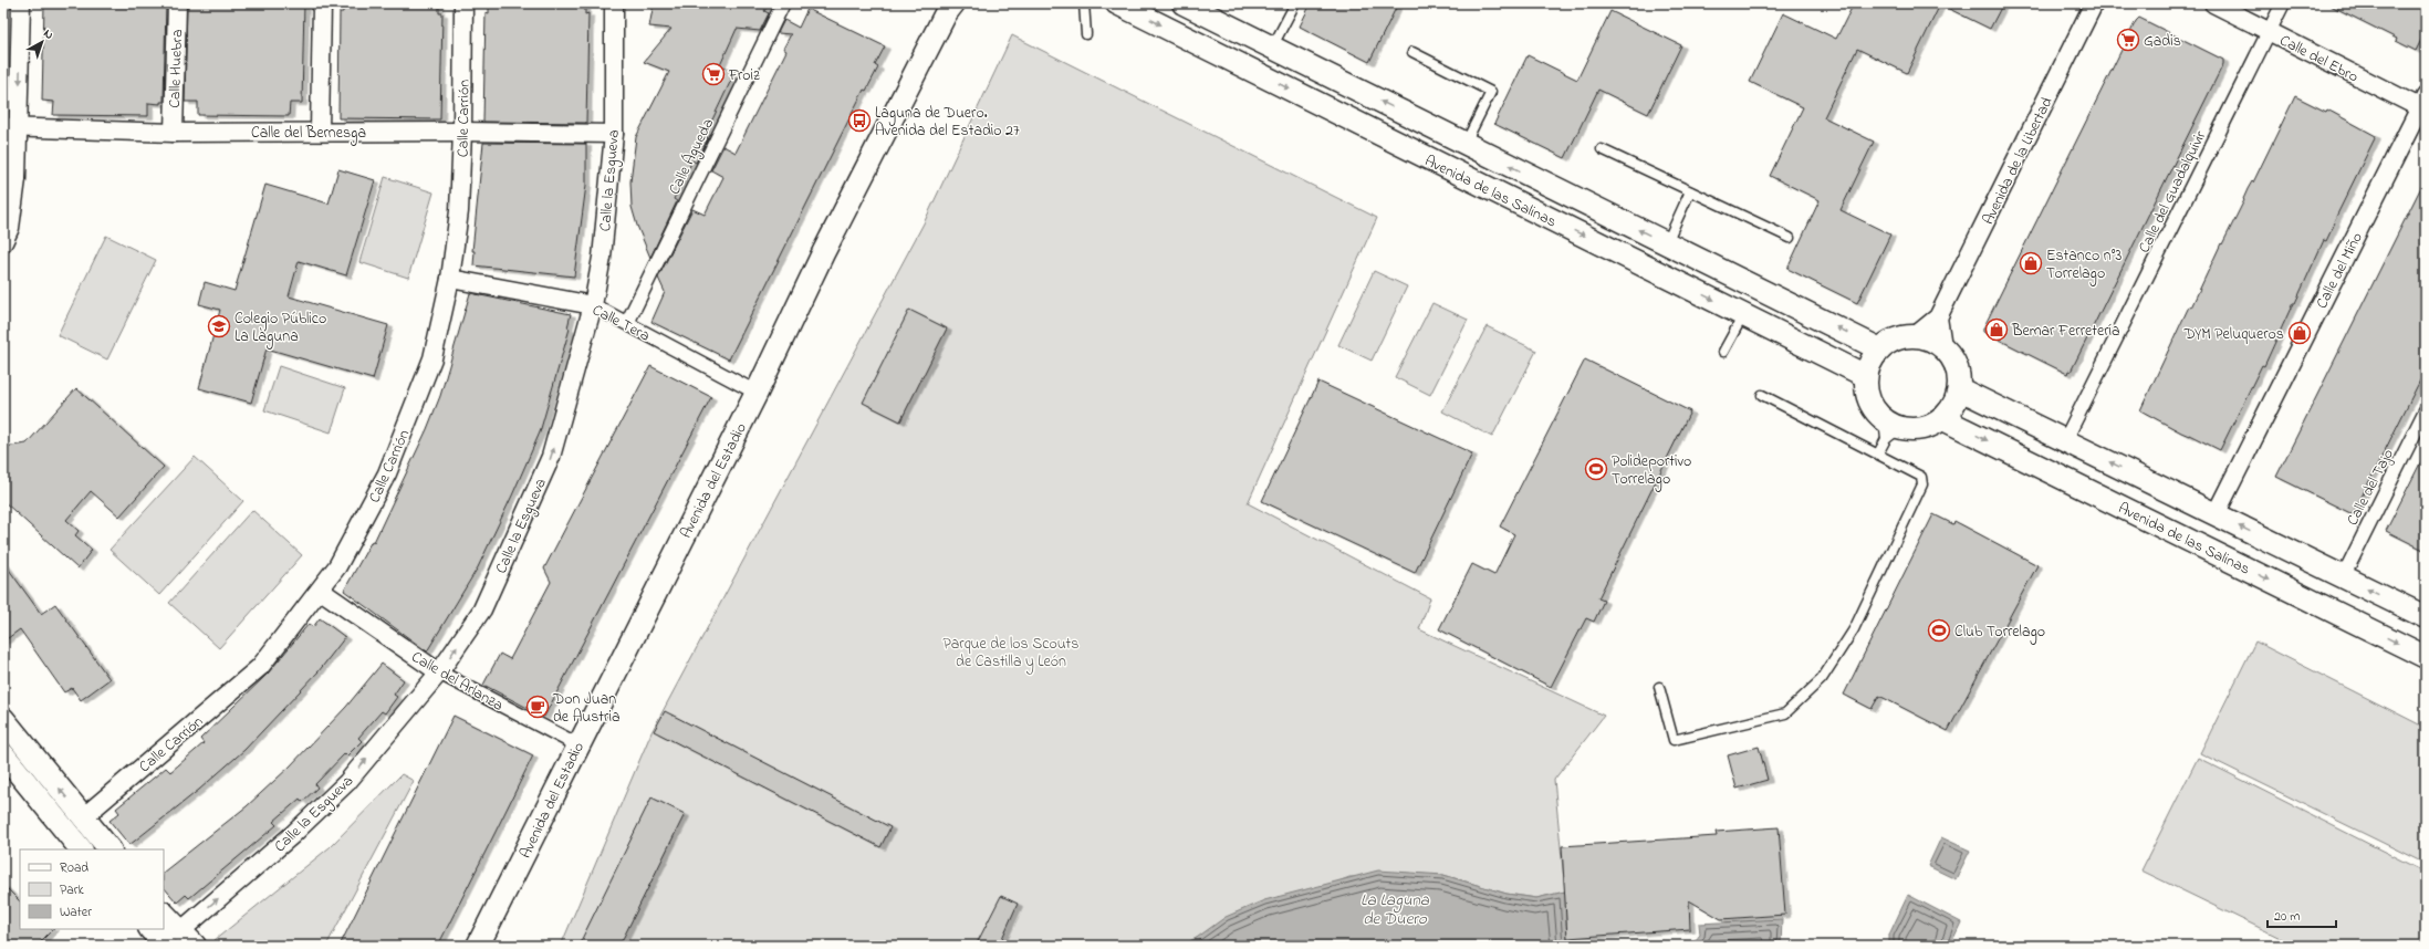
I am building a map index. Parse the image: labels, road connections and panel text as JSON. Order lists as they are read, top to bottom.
{
  "streets": {
    "street": [
      "Calle del Ebro",
      "Calle Huebra",
      "Calle Carrión",
      "Calle del Bernesga",
      "Calle Águeda",
      "Avenida de la Libertad",
      "Calle la Esgueva",
      "Avenida de las Salinas",
      "Calle del Guadalquivir",
      "Calle del Miño",
      "Calle Tera",
      "Avenida del Estadio",
      "Calle del Tajo",
      "Calle del Arlanza"
    ]
  },
  "crossings": [
    ["Calle del Ebro", "Calle del Guadalquivir"],
    ["Calle del Ebro", "Calle del Miño"],
    ["Calle Huebra", "Calle del Bernesga"],
    ["Calle Carrión", "Calle del Bernesga"],
    ["Calle Carrión", "Calle Tera"],
    ["Calle Carrión", "Calle del Arlanza"],
    ["Calle del Bernesga", "Calle la Esgueva"],
    ["Calle Águeda", "Calle Tera"],
    ["Avenida de la Libertad", "Avenida de las Salinas"],
    ["Calle la Esgueva", "Calle Tera"],
    ["Calle la Esgueva", "Calle del Arlanza"],
    ["Calle Tera", "Avenida del Estadio"],
    ["Avenida del Estadio", "Calle del Arlanza"]
  ],
  "one_way": ["Calle la Esgueva"],
  "water": ["La Laguna de Duero"],
  "parks": ["Parque de los Scouts de Castilla y León"],
  "places": {
    "supermarket": ["Gadis", "Froiz"],
    "bus stop": ["Laguna de Duero. Avenida del Estadio 27"],
    "shop": ["Estanco n°3 Torrelago", "Bemar Ferretería", "DYM Peluqueros"],
    "school or university": ["Colegio Público La Laguna"],
    "sports": ["Polideportivo Torrelago", "Club Torrelago"],
    "cafe": ["Don Juan de Austria"]
  },
  "legend": ["Road", "Park", "Water"],
  "scale_bar": "20 m",
  "north": "top right"
}
